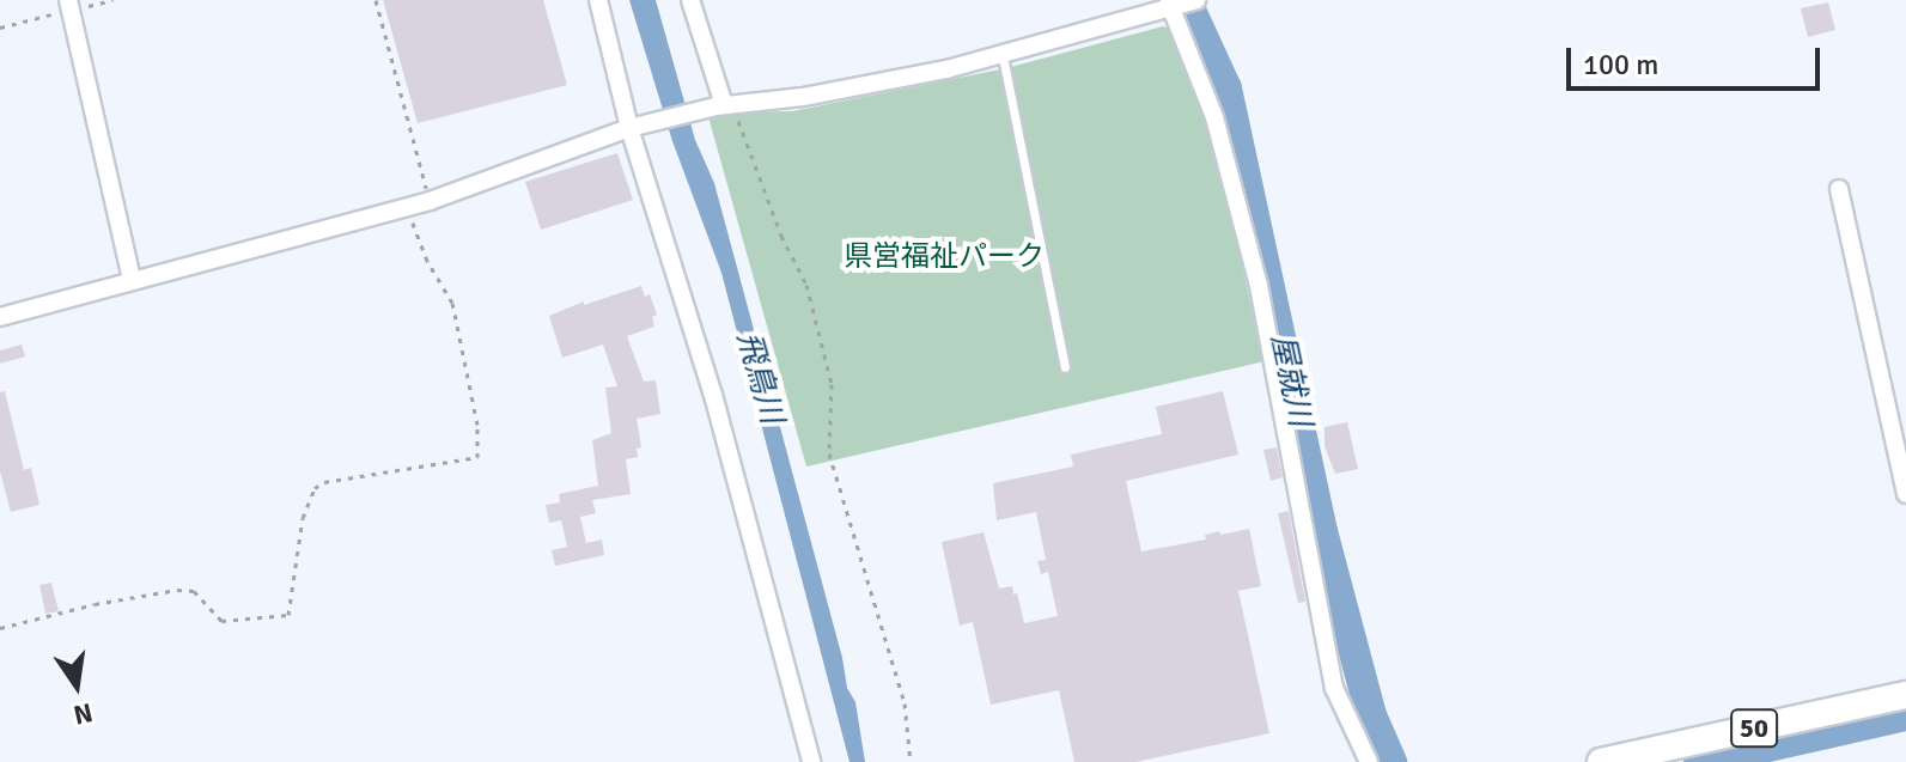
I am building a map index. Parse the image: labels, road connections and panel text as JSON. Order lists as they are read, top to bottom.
{
  "streets": {
    "main road": ["50"]
  },
  "water": ["飛鳥川", "屋就川"],
  "parks": ["県営福祉パーク"],
  "scale_bar": "100 m",
  "north": "bottom"
}
